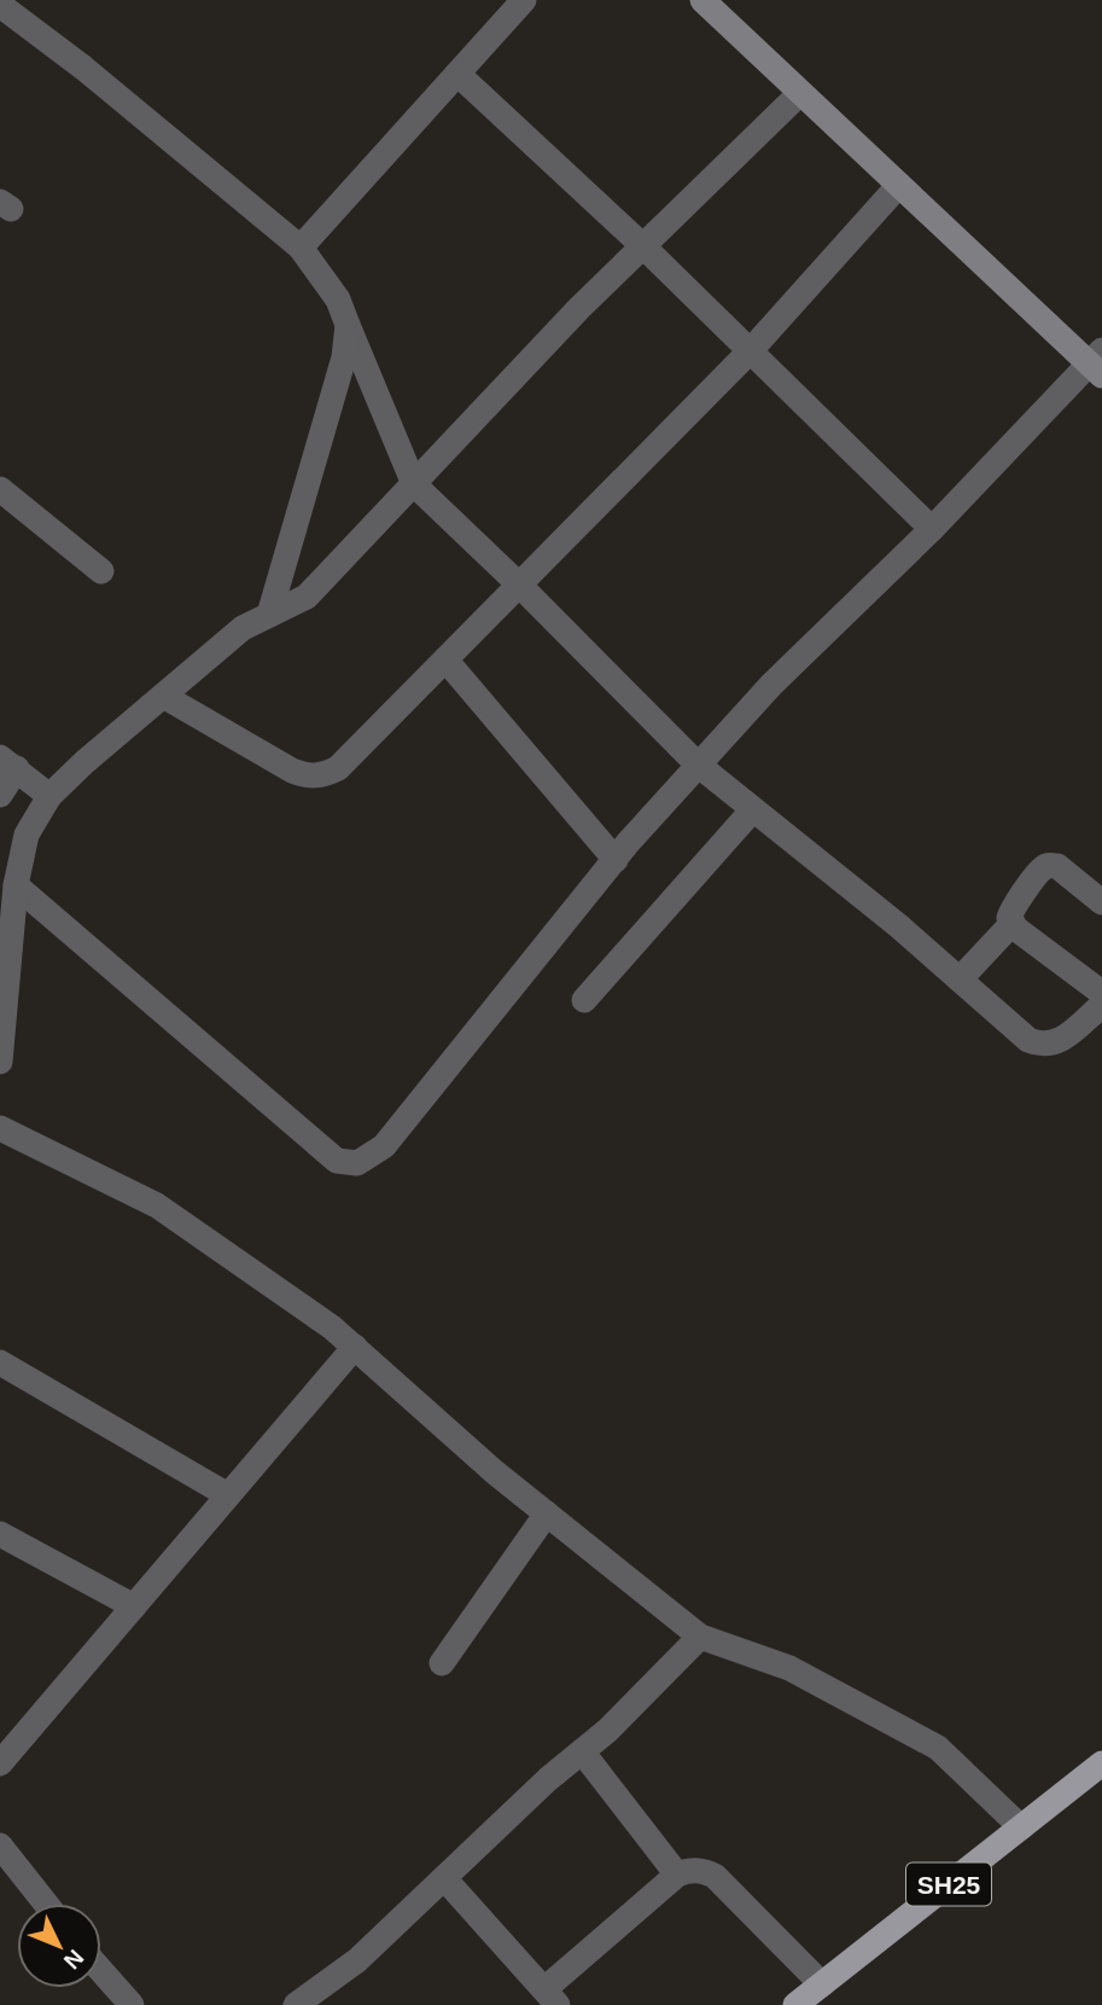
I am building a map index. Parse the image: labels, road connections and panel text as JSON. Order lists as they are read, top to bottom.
{
  "streets": {
    "main road": ["SH25"]
  },
  "north": "bottom right"
}
